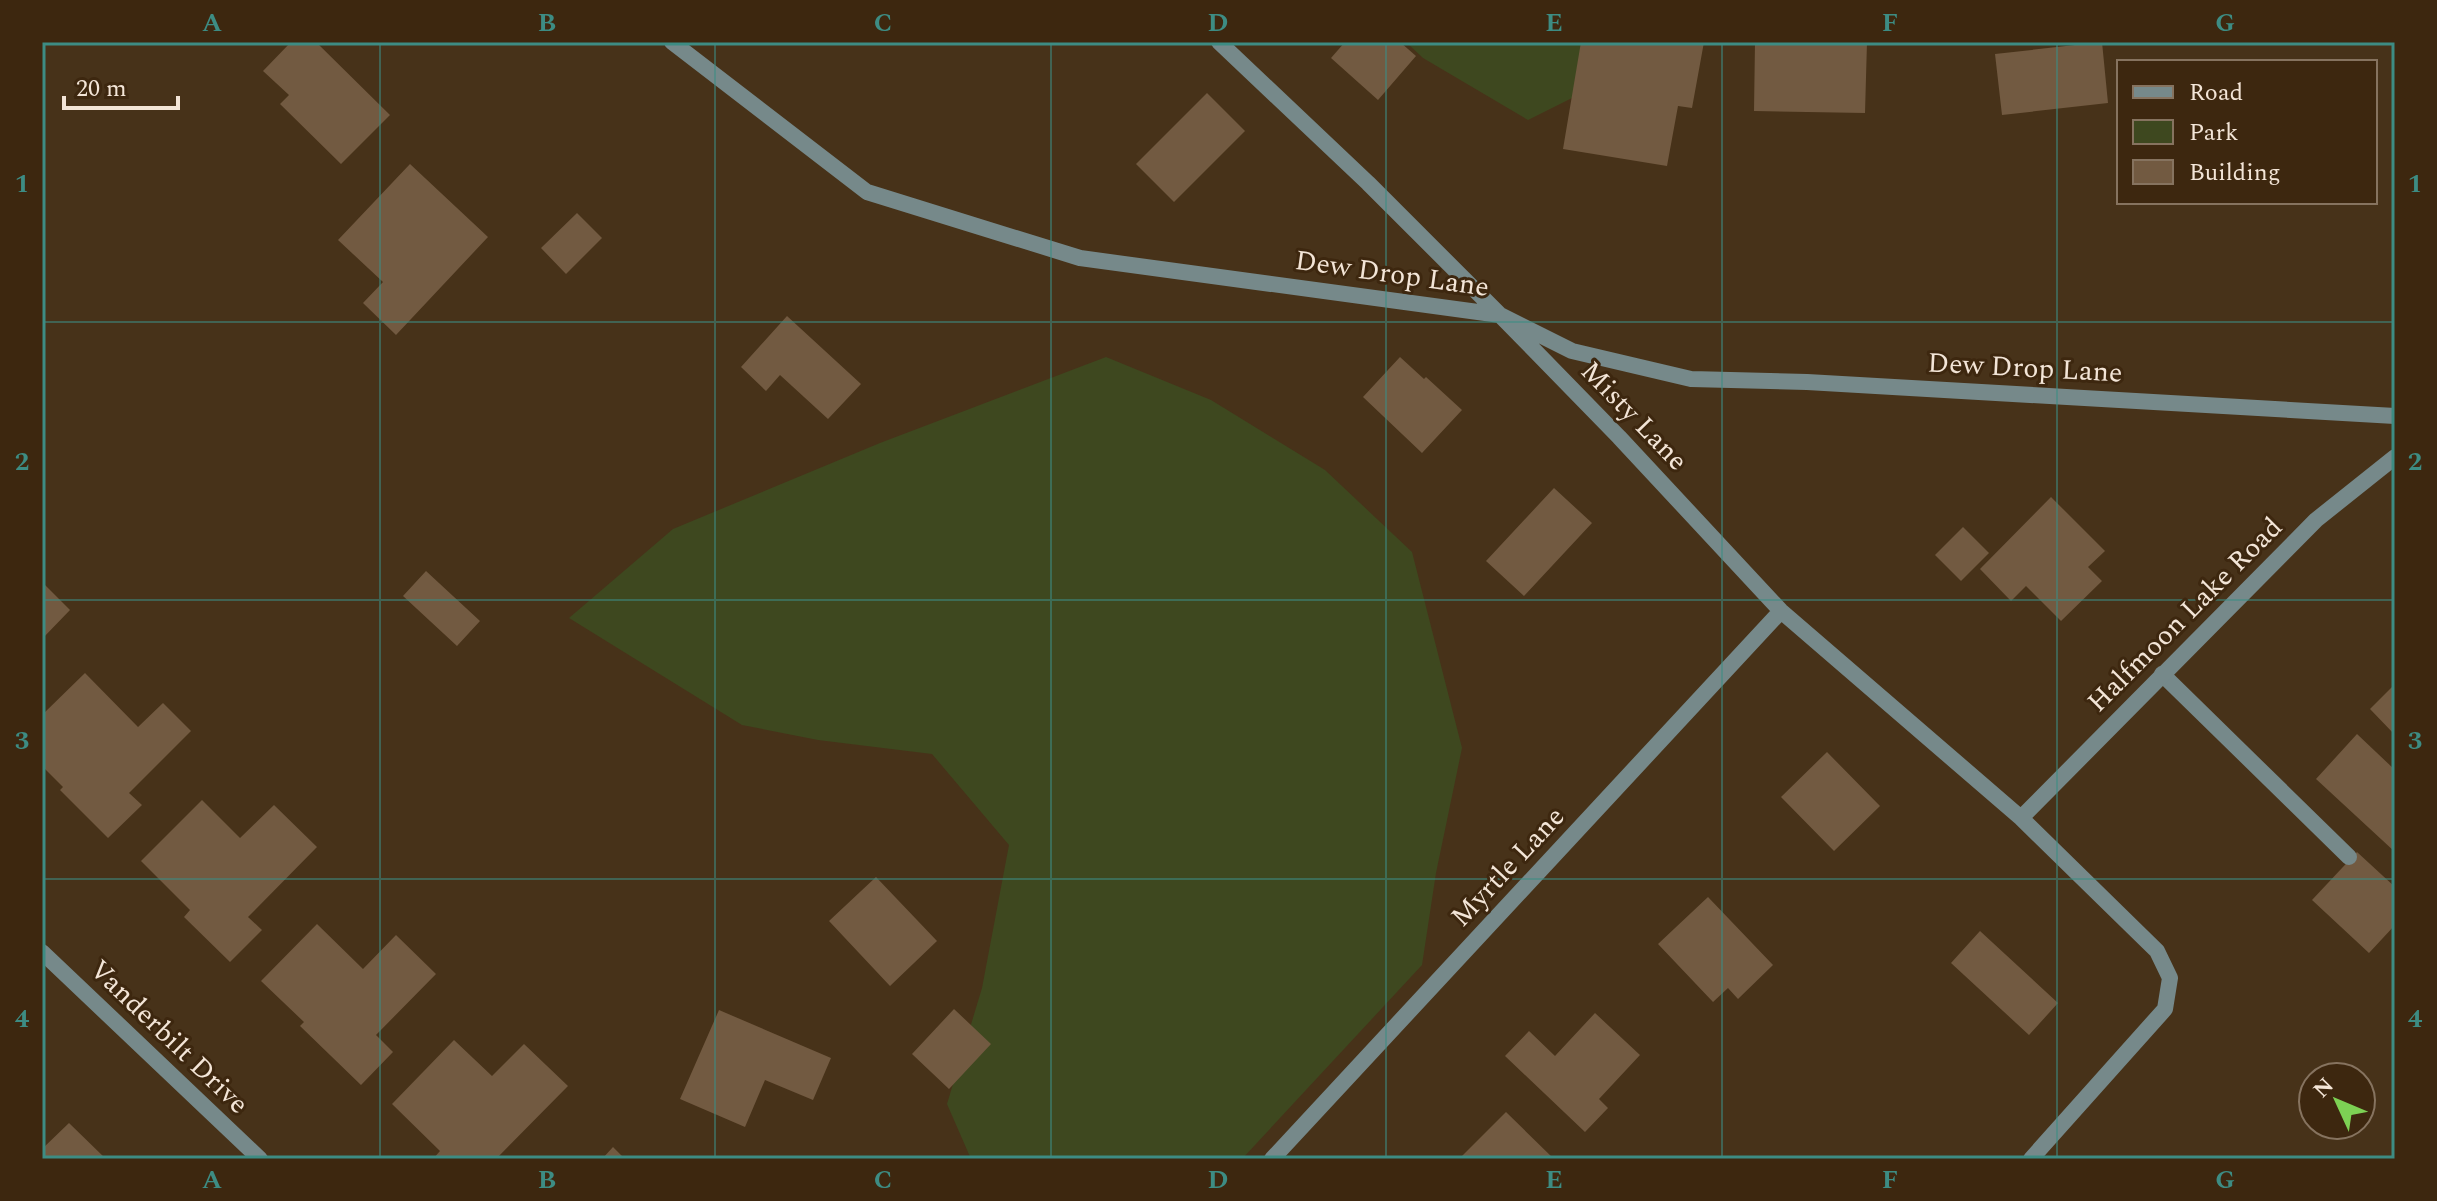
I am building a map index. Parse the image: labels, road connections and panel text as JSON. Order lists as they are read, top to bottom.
{
  "streets": {
    "street": [
      "Dew Drop Lane",
      "Misty Lane",
      "Halfmoon Lake Road",
      "Myrtle Lane",
      "Vanderbilt Drive"
    ]
  },
  "crossings": [
    ["Dew Drop Lane", "Misty Lane"],
    ["Misty Lane", "Halfmoon Lake Road"],
    ["Misty Lane", "Myrtle Lane"]
  ],
  "legend": ["Road", "Park", "Building"],
  "scale_bar": "20 m",
  "north": "top left",
  "grid": {
    "columns": [
      "A",
      "B",
      "C",
      "D",
      "E",
      "F",
      "G"
    ],
    "rows": [
      "1",
      "2",
      "3",
      "4"
    ]
  }
}
